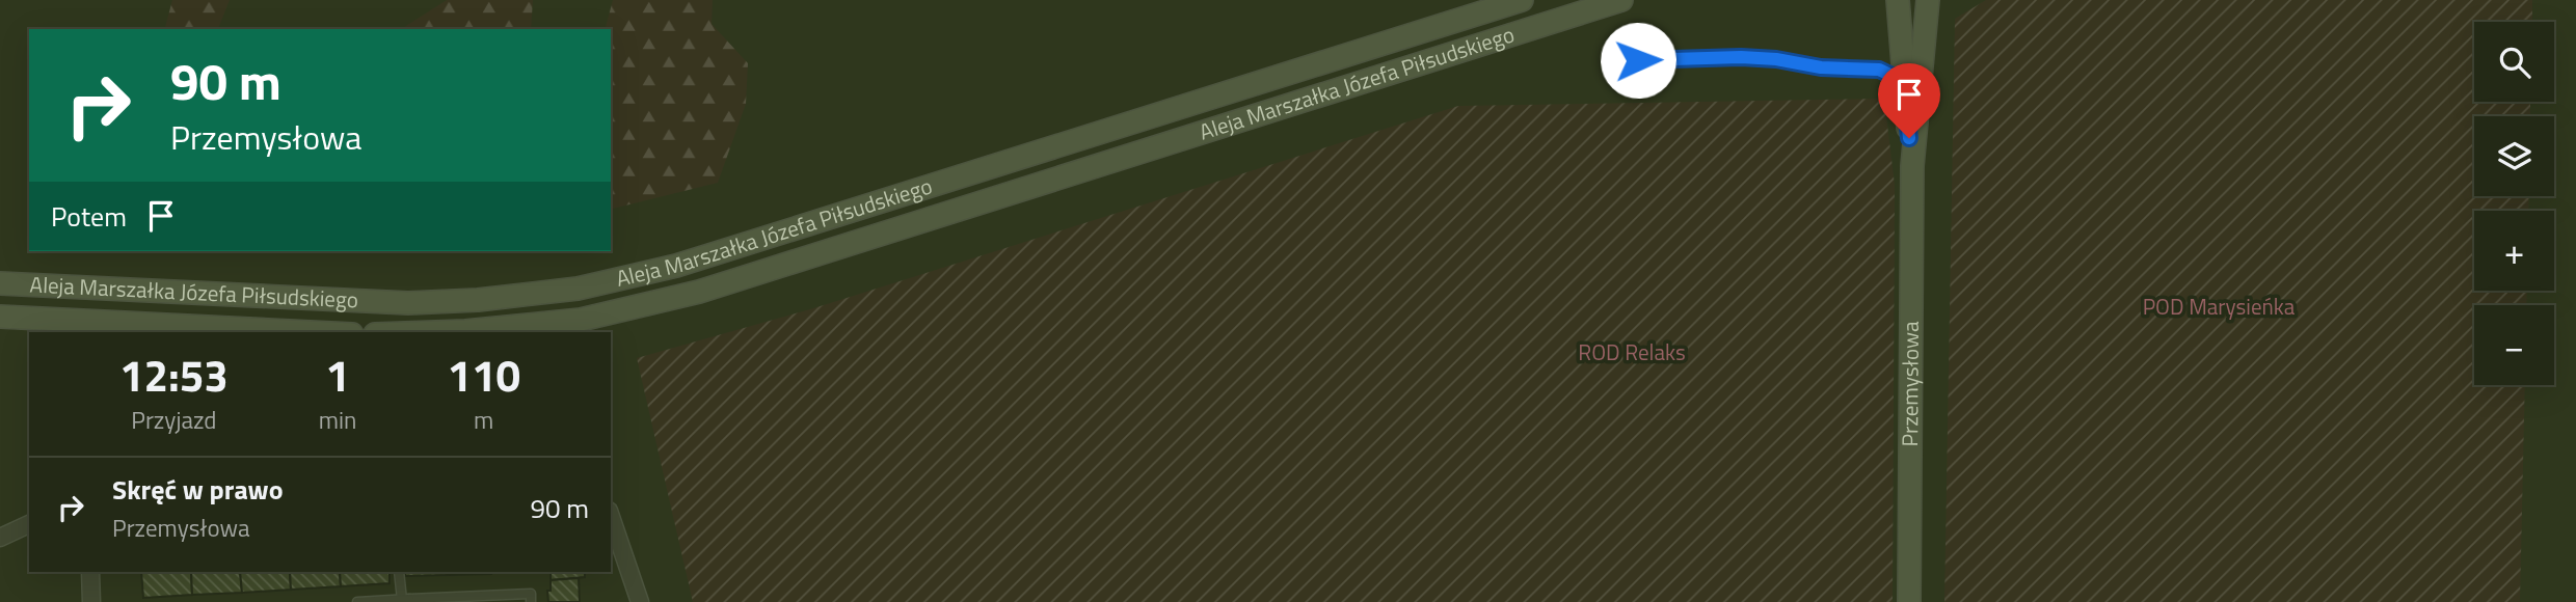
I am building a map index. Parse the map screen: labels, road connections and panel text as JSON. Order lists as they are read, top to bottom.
{
  "streets": {
    "main road": ["Aleja Marszałka Józefa Piłsudskiego", "Przemysłowa"]
  },
  "parks": ["POD Marysieńka", "ROD Relaks"],
  "page": {
    "map_buttons": ["+", "−"],
    "turn": ["90 m", "Przemysłowa"],
    "then": "Potem",
    "eta": [
      "12:53",
      "Przyjazd",
      "1",
      "min",
      "110",
      "m"
    ],
    "list": [
      {
        "name": "Skręć w prawo",
        "note": "Przemysłowa",
        "value": "90 m"
      }
    ]
  }
}
